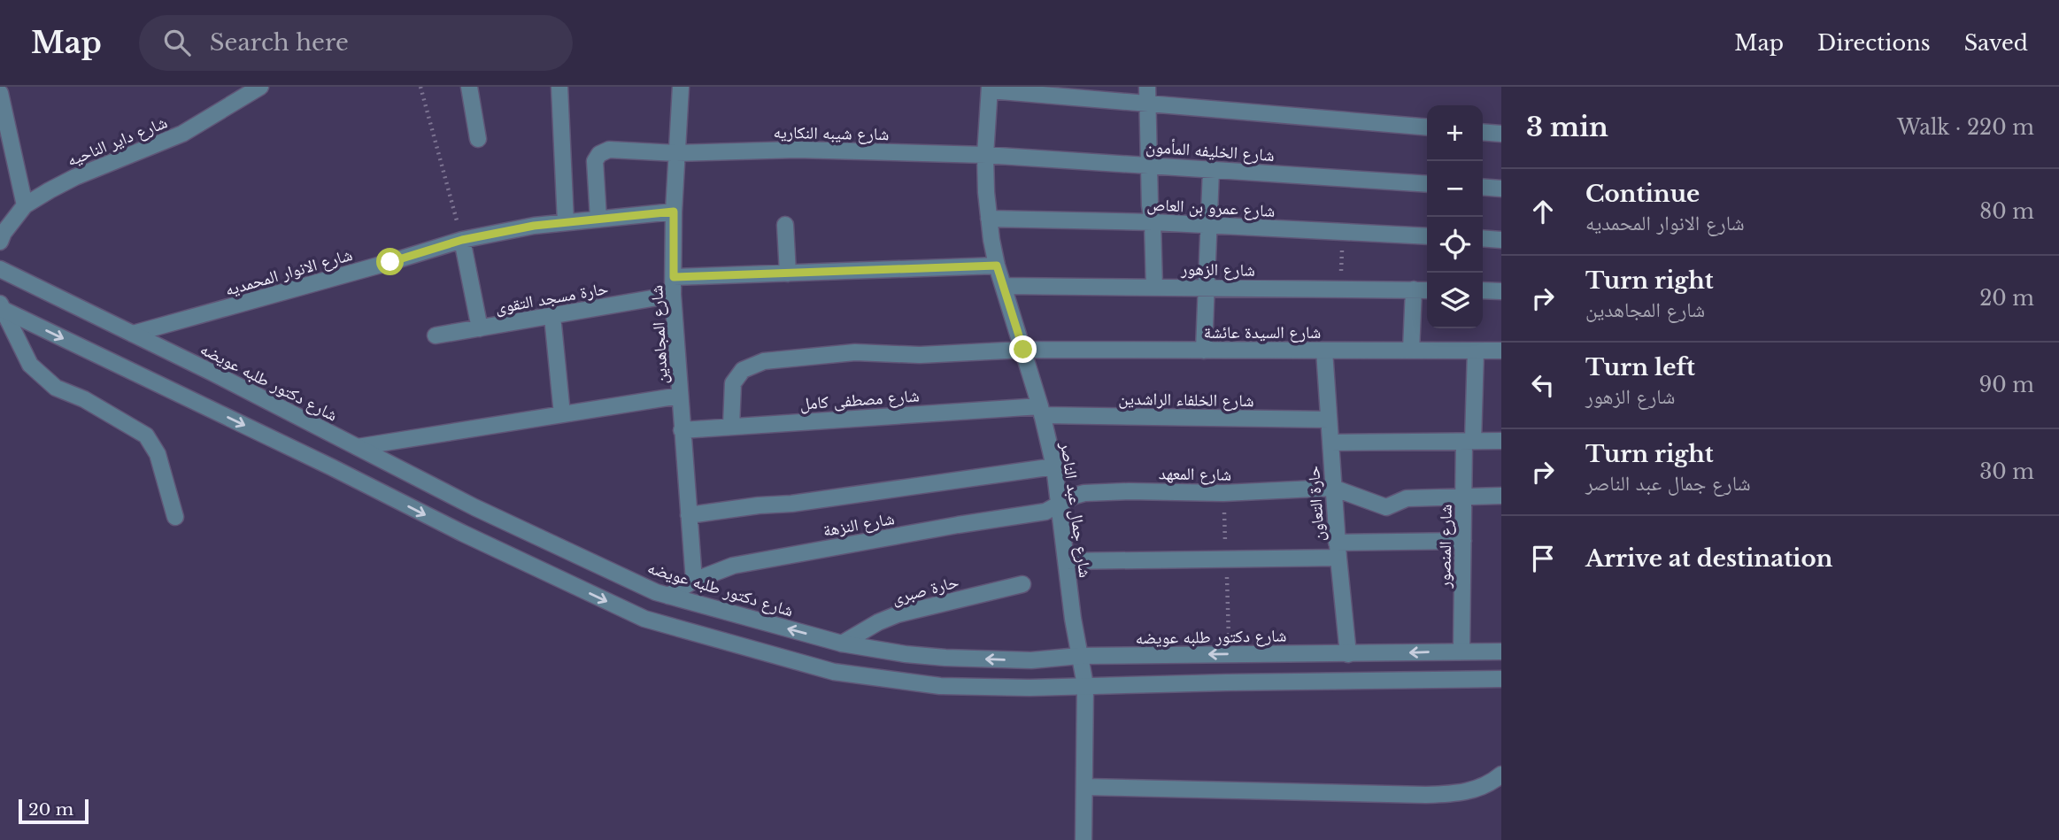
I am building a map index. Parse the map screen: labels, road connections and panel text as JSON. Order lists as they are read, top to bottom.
{
  "streets": {
    "street": [
      "شارع شيبه النكاريه",
      "شارع داير الناحيه",
      "شارع الخليفه المأمون",
      "شارع عمرو بن العاص",
      "شارع الزهور",
      "شارع الانوار المحمديه",
      "حارة مسجد التقوى",
      "شارع السيدة عائشة",
      "شارع المجاهدين",
      "شارع دكتور طلبه عويضه",
      "شارع مصطفى كامل",
      "شارع الخلفاء الراشدين",
      "شارع المعهد",
      "حارة التعاون",
      "شارع جمال عبد الناصر",
      "شارع النزهة",
      "شارع المنصور",
      "حارة صبرى"
    ]
  },
  "crossings": [
    ["شارع شيبه النكاريه", "شارع الخليفه المأمون"],
    ["شارع شيبه النكاريه", "شارع الانوار المحمديه"],
    ["شارع شيبه النكاريه", "شارع المجاهدين"],
    ["شارع شيبه النكاريه", "شارع جمال عبد الناصر"],
    ["شارع الخليفه المأمون", "شارع جمال عبد الناصر"],
    ["شارع عمرو بن العاص", "شارع جمال عبد الناصر"],
    ["شارع الزهور", "شارع جمال عبد الناصر"],
    ["شارع الانوار المحمديه", "شارع المجاهدين"],
    ["شارع الانوار المحمديه", "شارع دكتور طلبه عويضه"],
    ["حارة مسجد التقوى", "شارع المجاهدين"],
    ["شارع السيدة عائشة", "شارع مصطفى كامل"],
    ["شارع السيدة عائشة", "حارة التعاون"],
    ["شارع السيدة عائشة", "شارع جمال عبد الناصر"],
    ["شارع السيدة عائشة", "شارع المنصور"],
    ["شارع المجاهدين", "شارع مصطفى كامل"],
    ["شارع المجاهدين", "شارع النزهة"],
    ["شارع دكتور طلبه عويضه", "حارة التعاون"],
    ["شارع دكتور طلبه عويضه", "شارع جمال عبد الناصر"],
    ["شارع دكتور طلبه عويضه", "شارع النزهة"],
    ["شارع دكتور طلبه عويضه", "شارع المنصور"],
    ["شارع دكتور طلبه عويضه", "حارة صبرى"],
    ["شارع مصطفى كامل", "شارع الخلفاء الراشدين"],
    ["شارع مصطفى كامل", "شارع جمال عبد الناصر"],
    ["شارع الخلفاء الراشدين", "حارة التعاون"],
    ["شارع الخلفاء الراشدين", "شارع جمال عبد الناصر"],
    ["شارع المعهد", "حارة التعاون"],
    ["شارع المعهد", "شارع جمال عبد الناصر"],
    ["شارع المعهد", "شارع النزهة"],
    ["شارع جمال عبد الناصر", "شارع النزهة"]
  ],
  "scale_bar": "20 m",
  "page": {
    "header": "Map",
    "search": "Search here",
    "nav": ["Map", "Directions", "Saved"],
    "heading": ["3 min", "Walk · 220 m"],
    "map_buttons": ["+", "−"],
    "list": [
      ["Continue", "شارع الانوار المحمديه", "80 m"],
      ["Turn right", "شارع المجاهدين", "20 m"],
      ["Turn left", "شارع الزهور", "90 m"],
      ["Turn right", "شارع جمال عبد الناصر", "30 m"],
      "Arrive at destination"
    ],
    "scale": "20 m"
  }
}
